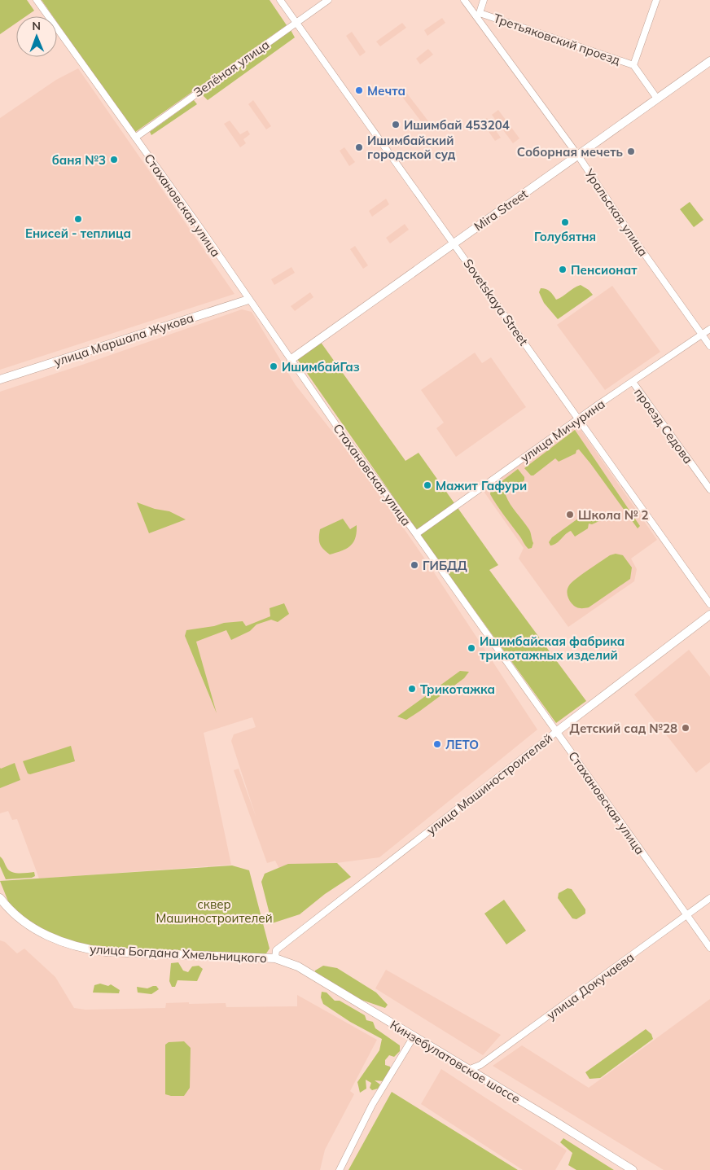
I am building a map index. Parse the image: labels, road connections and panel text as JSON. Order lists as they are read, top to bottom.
{
  "streets": {
    "street": [
      "Третьяковский проезд",
      "Зелёная улица",
      "Стахановская улица",
      "Mira Street",
      "Уральская улица",
      "Sovetskaya Street",
      "улица Маршала Жукова",
      "проезд Седова",
      "улица Мичурина",
      "улица Машиностроителей",
      "улица Богдана Хмельницкого",
      "улица Докучаева",
      "Кинзебулатовское шоссе"
    ]
  },
  "crossings": [
    ["Зелёная улица", "Стахановская улица"],
    ["Зелёная улица", "Sovetskaya Street"],
    ["Стахановская улица", "Mira Street"],
    ["Стахановская улица", "улица Маршала Жукова"],
    ["Стахановская улица", "улица Мичурина"],
    ["Стахановская улица", "улица Машиностроителей"],
    ["Стахановская улица", "улица Докучаева"],
    ["Mira Street", "Уральская улица"],
    ["Mira Street", "Sovetskaya Street"],
    ["Уральская улица", "улица Мичурина"],
    ["Sovetskaya Street", "улица Мичурина"],
    ["проезд Седова", "улица Мичурина"],
    ["улица Машиностроителей", "улица Богдана Хмельницкого"],
    ["улица Машиностроителей", "Кинзебулатовское шоссе"],
    ["улица Богдана Хмельницкого", "Кинзебулатовское шоссе"],
    ["улица Докучаева", "Кинзебулатовское шоссе"]
  ],
  "parks": ["сквер Машиностроителей"],
  "places": [
    "Мечта",
    "Ишимбай 453204",
    "Ишимбайский городской суд",
    "Соборная мечеть",
    "баня №3",
    "Енисей - теплица",
    "Голубятня",
    "Пенсионат",
    "ИшимбайГаз",
    "Мажит Гафури",
    "Школа № 2",
    "ГИБДД",
    "Ишимбайская фабрика трикотажных изделий",
    "Трикотажка",
    "Детский сад №28",
    "ЛЕТО"
  ],
  "north": "top"
}
